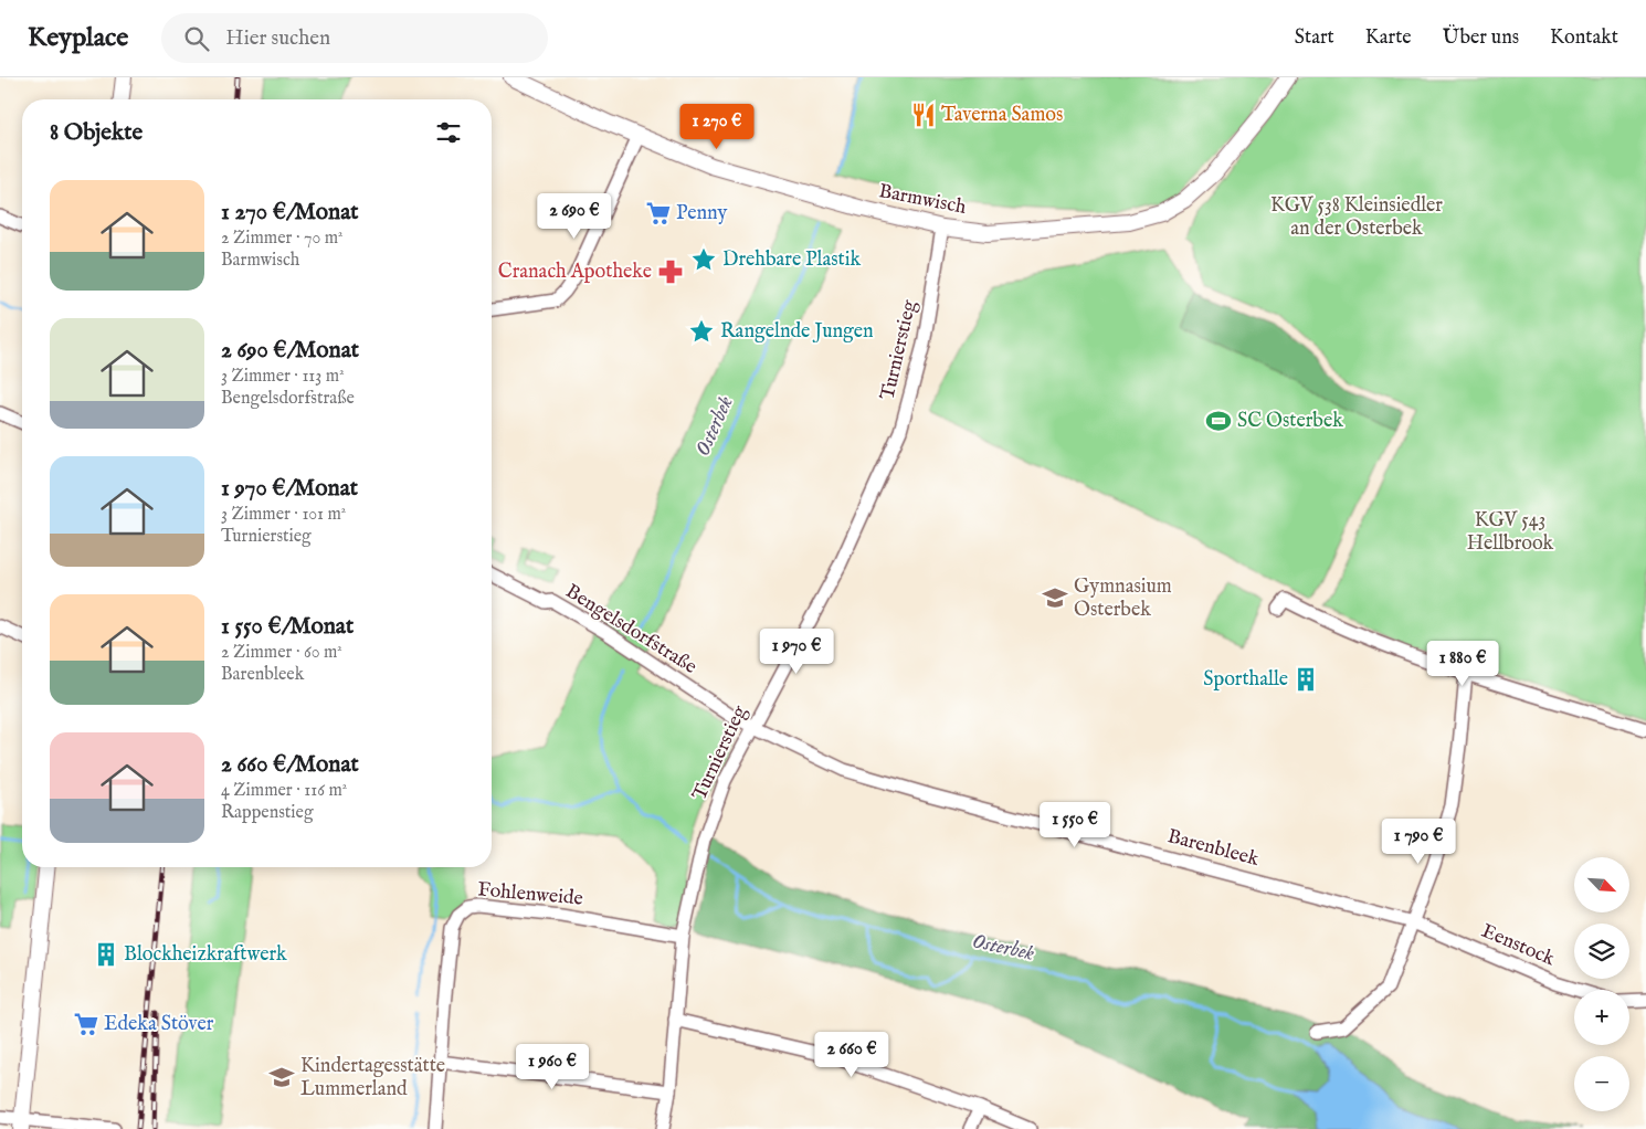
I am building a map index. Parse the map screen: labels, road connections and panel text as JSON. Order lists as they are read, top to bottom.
{
  "streets": {
    "street": [
      "Barmwisch",
      "Turnierstieg",
      "Bengelsdorfstraße",
      "Barenbleek",
      "Fohlenweide",
      "Eenstock"
    ]
  },
  "crossings": [
    ["Barmwisch", "Turnierstieg"],
    ["Turnierstieg", "Bengelsdorfstraße"],
    ["Turnierstieg", "Barenbleek"],
    ["Turnierstieg", "Fohlenweide"],
    ["Bengelsdorfstraße", "Barenbleek"],
    ["Barenbleek", "Eenstock"]
  ],
  "water": ["Osterbek"],
  "parks": ["KGV 538 Kleinsiedler an der Osterbek", "KGV 543 Hellbrook"],
  "places": {
    "restaurant": ["Taverna Samos"],
    "supermarket": ["Penny", "Edeka Stöver"],
    "place": ["Drehbare Plastik", "Rangelnde Jungen"],
    "pharmacy": ["Cranach Apotheke"],
    "sports": ["SC Osterbek"],
    "school or university": ["Gymnasium Osterbek", "Kindertagesstätte Lummerland"],
    "building": ["Sporthalle", "Blockheizkraftwerk"]
  },
  "north": "bottom right",
  "page": {
    "header": "Keyplace",
    "search": "Hier suchen",
    "nav": [
      "Start",
      "Karte",
      "Über uns",
      "Kontakt"
    ],
    "heading": "8 Objekte",
    "price": [
      "1 270 €",
      "2 690 €",
      "1 970 €",
      "1 880 €",
      "1 550 €",
      "1 790 €",
      "2 660 €",
      "1 960 €"
    ],
    "list": [
      {
        "name": "1 270 €/Monat",
        "note": "2 Zimmer · 70 m² · Barmwisch"
      },
      {
        "name": "2 690 €/Monat",
        "note": "3 Zimmer · 113 m² · Bengelsdorfstraße"
      },
      {
        "name": "1 970 €/Monat",
        "note": "3 Zimmer · 101 m² · Turnierstieg"
      },
      {
        "name": "1 550 €/Monat",
        "note": "2 Zimmer · 60 m² · Barenbleek"
      },
      {
        "name": "2 660 €/Monat",
        "note": "4 Zimmer · 116 m² · Rappenstieg"
      }
    ],
    "map_buttons": ["+", "−"]
  }
}
